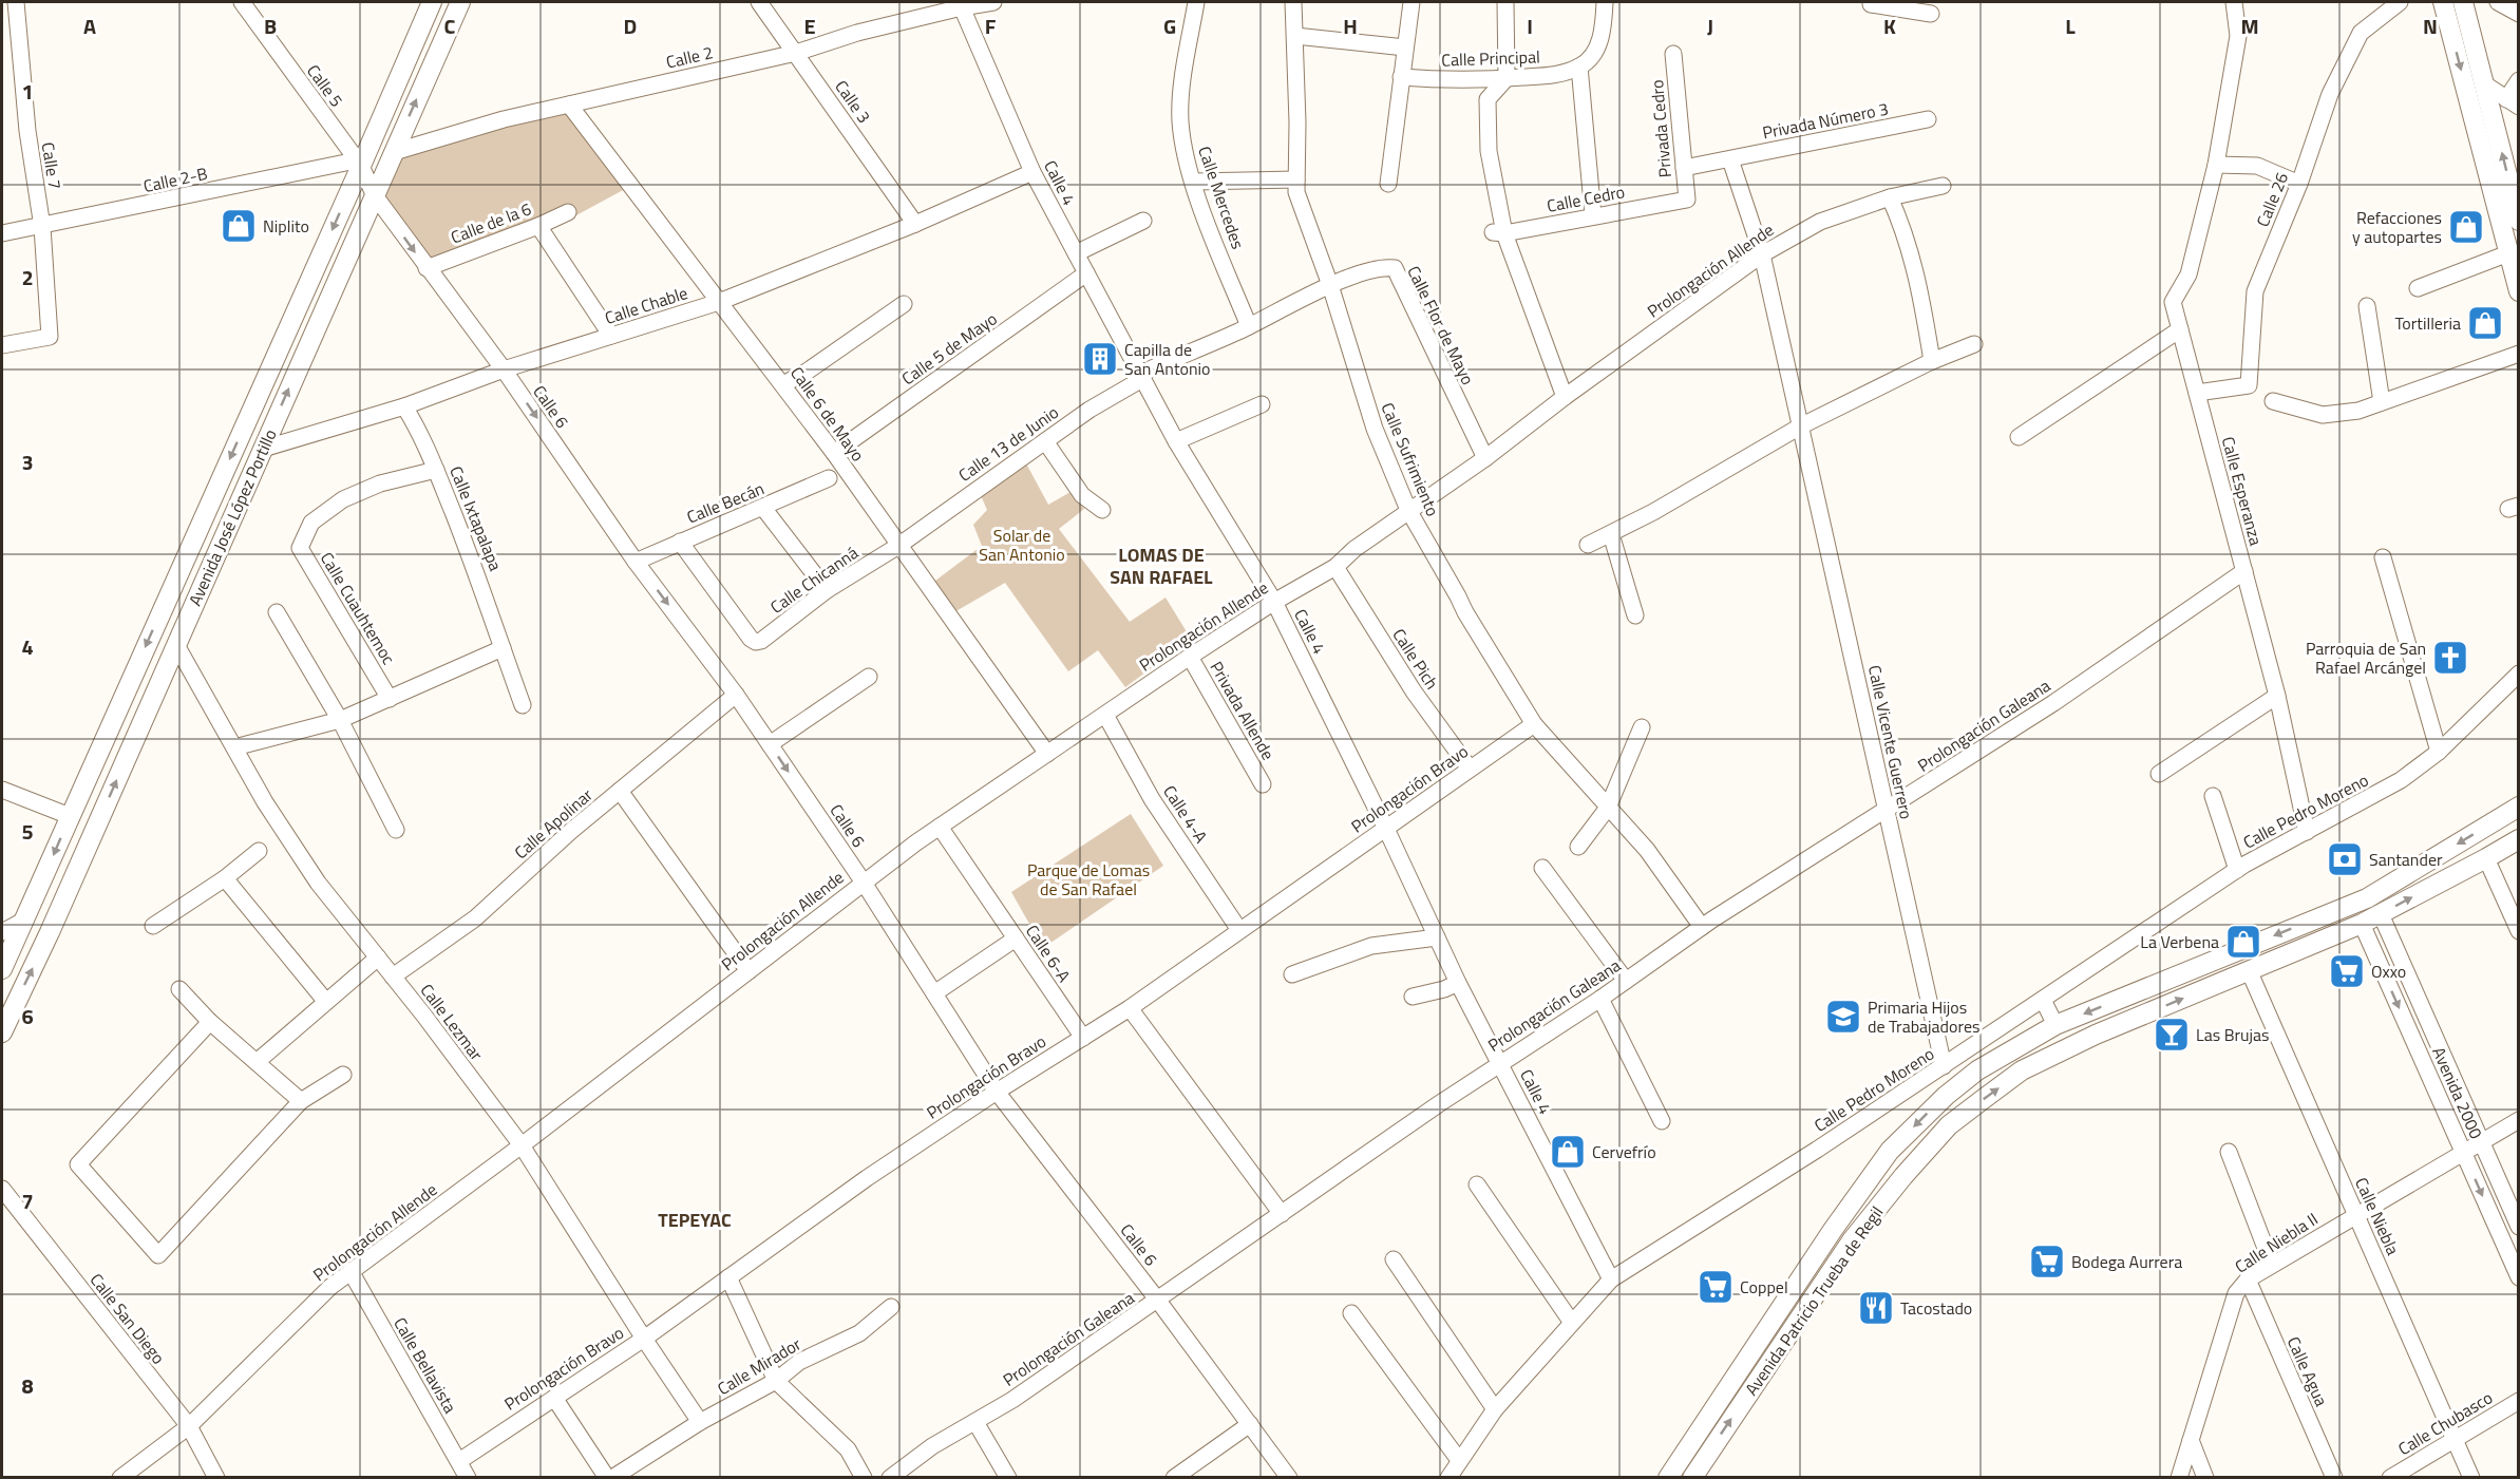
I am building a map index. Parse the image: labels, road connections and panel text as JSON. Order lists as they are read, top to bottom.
{
  "streets": {
    "main road": ["Avenida José López Portillo", "Avenida Patricio Trueba de Regil"],
    "street": [
      "Calle 2",
      "Calle Principal",
      "Calle 5",
      "Calle 3",
      "Privada Número 3",
      "Privada Cedro",
      "Calle 7",
      "Calle 2-B",
      "Calle 4",
      "Calle Mercedes",
      "Calle Cedro",
      "Calle 26",
      "Calle de la 6",
      "Prolongación Allende",
      "Calle Chable",
      "Calle Flor de Mayo",
      "Calle 5 de Mayo",
      "Calle 6",
      "Calle 6 de Mayo",
      "Calle 13 de Junio",
      "Calle Sufrimiento",
      "Calle Esperanza",
      "Calle Becán",
      "Calle Ixtapalapa",
      "Calle Chicanná",
      "Calle Cuauhtemoc",
      "Calle Pich",
      "Privada Allende",
      "Prolongación Galeana",
      "Calle Vicente Guerrero",
      "Prolongación Bravo",
      "Calle Pedro Moreno",
      "Calle 4-A",
      "Calle Apolinar",
      "Calle 6-A",
      "Calle Lezmar",
      "Avenida 2000",
      "Calle Niebla",
      "Calle Niebla II",
      "Calle San Diego",
      "Calle Bellavista",
      "Calle Mirador",
      "Calle Agua",
      "Calle Chubasco"
    ]
  },
  "crossings": [
    ["Calle 2", "Calle 3"],
    ["Calle 2", "Calle 4"],
    ["Calle 2", "Calle 6 de Mayo"],
    ["Calle 2", "Avenida José López Portillo"],
    ["Calle 5", "Calle 2-B"],
    ["Calle 5", "Calle 6"],
    ["Calle 5", "Avenida José López Portillo"],
    ["Calle 3", "Calle Chable"],
    ["Privada Número 3", "Privada Cedro"],
    ["Privada Número 3", "Calle Vicente Guerrero"],
    ["Privada Cedro", "Calle Cedro"],
    ["Calle 7", "Calle 2-B"],
    ["Calle 2-B", "Avenida José López Portillo"],
    ["Calle 4", "Prolongación Allende"],
    ["Calle 4", "Calle Chable"],
    ["Calle 4", "Calle 5 de Mayo"],
    ["Calle 4", "Calle 13 de Junio"],
    ["Calle 4", "Prolongación Galeana"],
    ["Calle 4", "Prolongación Bravo"],
    ["Calle 4", "Calle Pedro Moreno"],
    ["Calle Mercedes", "Calle 13 de Junio"],
    ["Calle 26", "Calle Esperanza"],
    ["Calle de la 6", "Calle 6"],
    ["Prolongación Allende", "Calle Flor de Mayo"],
    ["Prolongación Allende", "Calle 6"],
    ["Prolongación Allende", "Calle 6 de Mayo"],
    ["Prolongación Allende", "Calle Sufrimiento"],
    ["Prolongación Allende", "Calle Pich"],
    ["Prolongación Allende", "Privada Allende"],
    ["Prolongación Allende", "Calle Vicente Guerrero"],
    ["Prolongación Allende", "Calle 4-A"],
    ["Prolongación Allende", "Calle 6-A"],
    ["Prolongación Allende", "Calle Lezmar"],
    ["Prolongación Allende", "Calle San Diego"],
    ["Prolongación Allende", "Calle Bellavista"],
    ["Calle Chable", "Calle 6"],
    ["Calle Chable", "Calle 6 de Mayo"],
    ["Calle Chable", "Avenida José López Portillo"],
    ["Calle Chable", "Calle Ixtapalapa"],
    ["Calle Flor de Mayo", "Calle 13 de Junio"],
    ["Calle Flor de Mayo", "Calle Sufrimiento"],
    ["Calle 5 de Mayo", "Calle 6 de Mayo"],
    ["Calle 6", "Calle Becán"],
    ["Calle 6", "Avenida José López Portillo"],
    ["Calle 6", "Prolongación Galeana"],
    ["Calle 6", "Prolongación Bravo"],
    ["Calle 6", "Calle Apolinar"],
    ["Calle 6 de Mayo", "Calle 13 de Junio"],
    ["Calle 6 de Mayo", "Calle Chicanná"],
    ["Calle 13 de Junio", "Calle Sufrimiento"],
    ["Calle 13 de Junio", "Calle Chicanná"],
    ["Calle Sufrimiento", "Prolongación Galeana"],
    ["Calle Sufrimiento", "Prolongación Bravo"],
    ["Calle Esperanza", "Prolongación Galeana"],
    ["Calle Esperanza", "Calle Pedro Moreno"],
    ["Calle Becán", "Calle Chicanná"],
    ["Avenida José López Portillo", "Calle Lezmar"],
    ["Calle Ixtapalapa", "Calle Cuauhtemoc"],
    ["Calle Pich", "Prolongación Bravo"],
    ["Prolongación Galeana", "Calle Vicente Guerrero"],
    ["Calle Vicente Guerrero", "Calle Pedro Moreno"],
    ["Prolongación Bravo", "Calle 4-A"],
    ["Prolongación Bravo", "Calle 6-A"],
    ["Prolongación Bravo", "Calle Lezmar"],
    ["Prolongación Bravo", "Calle Bellavista"],
    ["Calle Apolinar", "Calle Lezmar"],
    ["Calle Lezmar", "Calle Mirador"],
    ["Avenida 2000", "Calle Niebla II"],
    ["Avenida 2000", "Avenida Patricio Trueba de Regil"],
    ["Calle Niebla", "Calle Niebla II"],
    ["Calle Niebla", "Avenida Patricio Trueba de Regil"],
    ["Calle Niebla", "Calle Chubasco"],
    ["Calle Niebla II", "Calle Agua"]
  ],
  "one_way": ["Calle 6"],
  "districts": ["LOMAS DE SAN RAFAEL", "TEPEYAC"],
  "parks": ["Solar de San Antonio", "Parque de Lomas de San Rafael"],
  "places": {
    "shop": [
      "Niplito",
      "Refacciones y autopartes",
      "Tortilleria",
      "La Verbena",
      "Cervefrío"
    ],
    "building": ["Capilla de San Antonio"],
    "church": ["Parroquia de San Rafael Arcángel"],
    "bank": ["Santander"],
    "supermarket": ["Oxxo", "Bodega Aurrera", "Coppel"],
    "school or university": ["Primaria Hijos de Trabajadores"],
    "bar": ["Las Brujas"],
    "restaurant": ["Tacostado"]
  },
  "grid": {
    "columns": [
      "A",
      "B",
      "C",
      "D",
      "E",
      "F",
      "G",
      "H",
      "I",
      "J",
      "K",
      "L",
      "M",
      "N"
    ],
    "rows": [
      "1",
      "2",
      "3",
      "4",
      "5",
      "6",
      "7",
      "8"
    ]
  }
}
